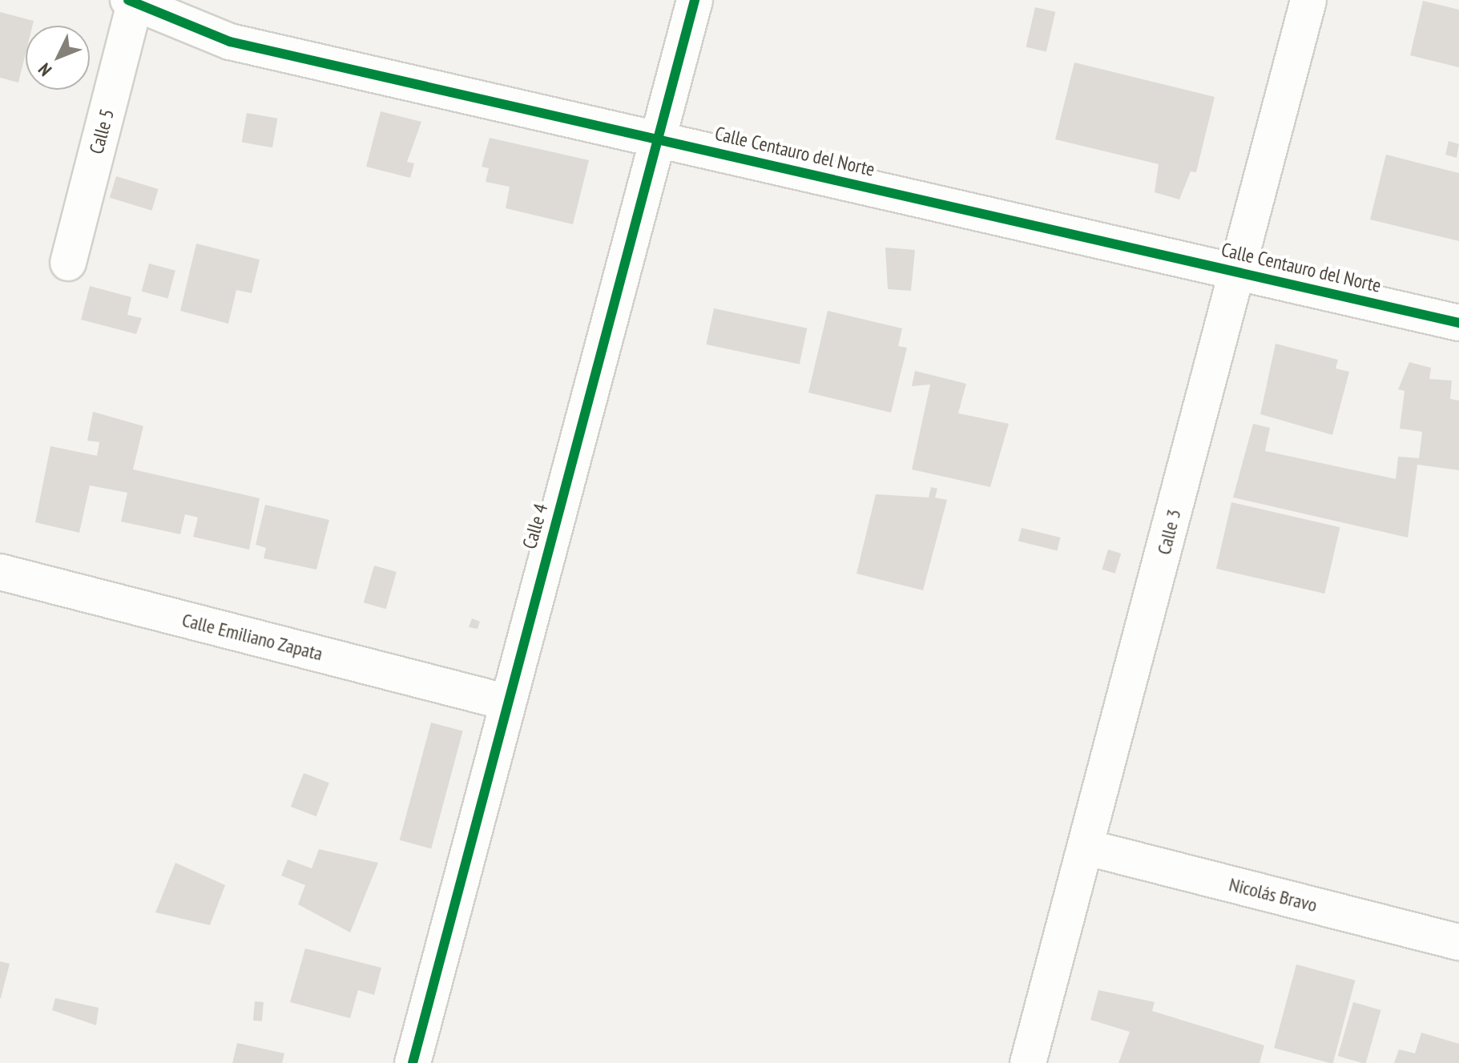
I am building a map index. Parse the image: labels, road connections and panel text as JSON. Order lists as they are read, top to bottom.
{
  "streets": {
    "street": [
      "Calle 5",
      "Calle Centauro del Norte",
      "Calle 4",
      "Calle 3",
      "Calle Emiliano Zapata",
      "Nicolás Bravo"
    ]
  },
  "crossings": [
    ["Calle 5", "Calle Centauro del Norte"],
    ["Calle Centauro del Norte", "Calle 4"],
    ["Calle Centauro del Norte", "Calle 3"],
    ["Calle 4", "Calle Emiliano Zapata"],
    ["Calle 3", "Nicolás Bravo"]
  ],
  "north": "bottom left"
}
